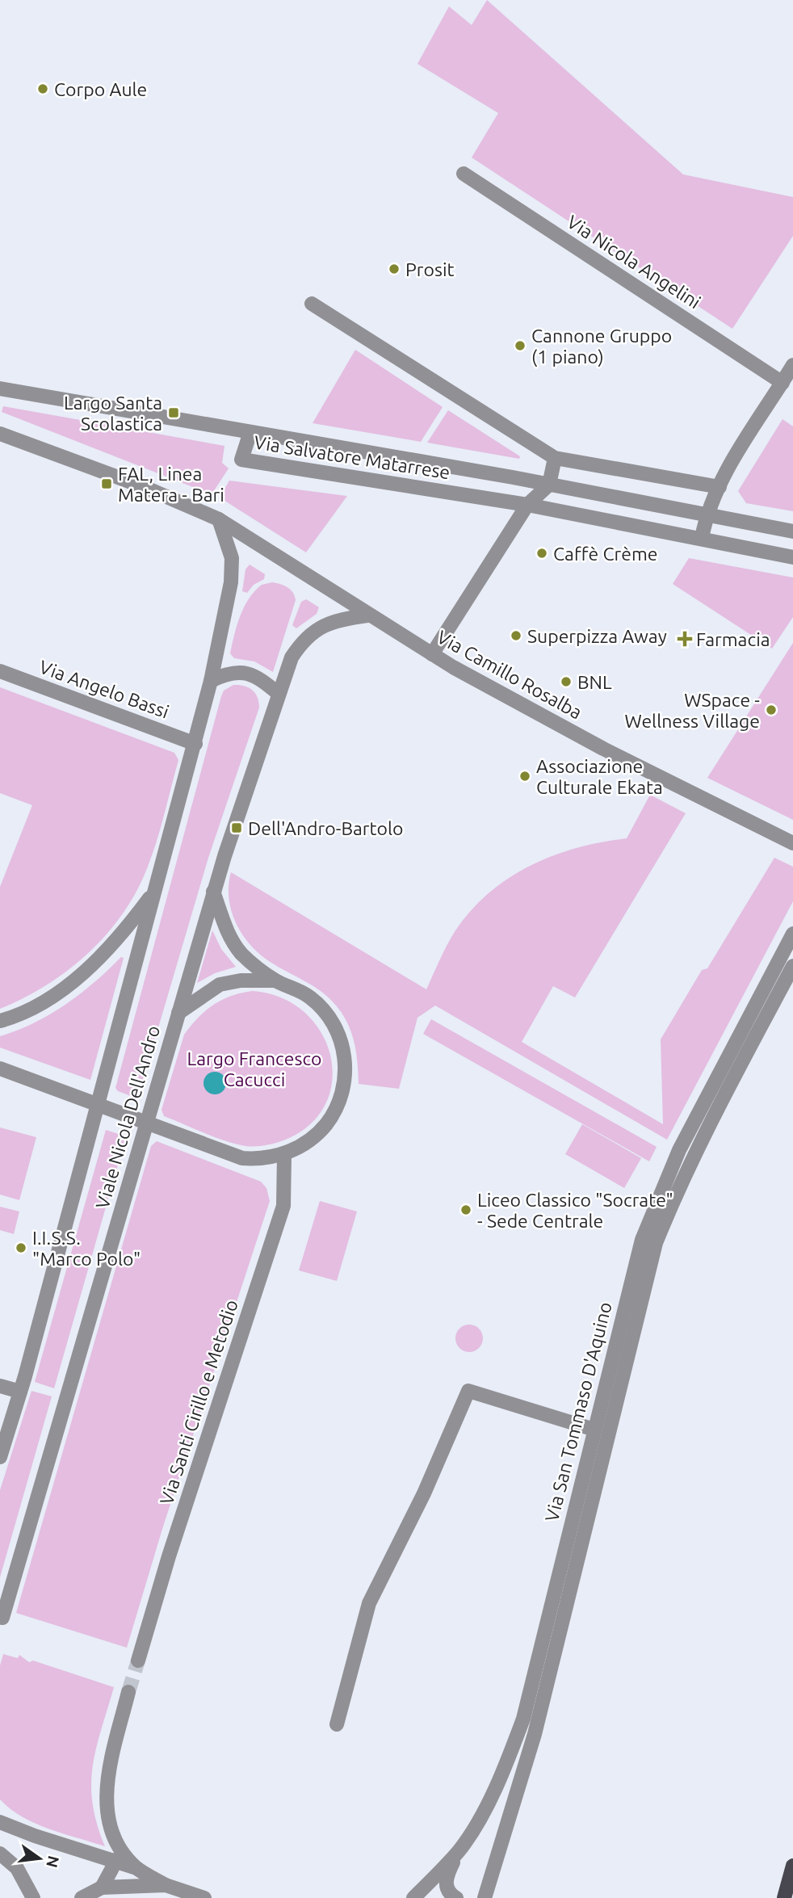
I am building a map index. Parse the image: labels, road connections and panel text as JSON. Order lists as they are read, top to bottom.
{
  "streets": {
    "street": [
      "Via Nicola Angelini",
      "Via Salvatore Matarrese",
      "Via Camillo Rosalba",
      "Via Angelo Bassi",
      "Viale Nicola Dell'Andro",
      "Via Santi Cirillo e Metodio",
      "Via San Tommaso D'Aquino"
    ]
  },
  "crossings": [
    ["Via Camillo Rosalba", "Viale Nicola Dell'Andro"],
    ["Via Angelo Bassi", "Viale Nicola Dell'Andro"],
    ["Viale Nicola Dell'Andro", "Via Santi Cirillo e Metodio"]
  ],
  "parks": ["Largo Francesco Cacucci"],
  "places": {
    "other": [
      "Corpo Aule",
      "Prosit",
      "Cannone Gruppo (1 piano)",
      "Caffè Crème",
      "Superpizza Away",
      "BNL",
      "WSpace - Wellness Village",
      "Associazione Culturale Ekata",
      "Liceo Classico \"Socrate\" - Sede Centrale",
      "I.I.S.S. \"Marco Polo\""
    ],
    "transit": ["Largo Santa Scolastica", "FAL, Linea Matera - Bari", "Dell'Andro-Bartolo"],
    "health": ["Farmacia"]
  },
  "north": "right"
}
